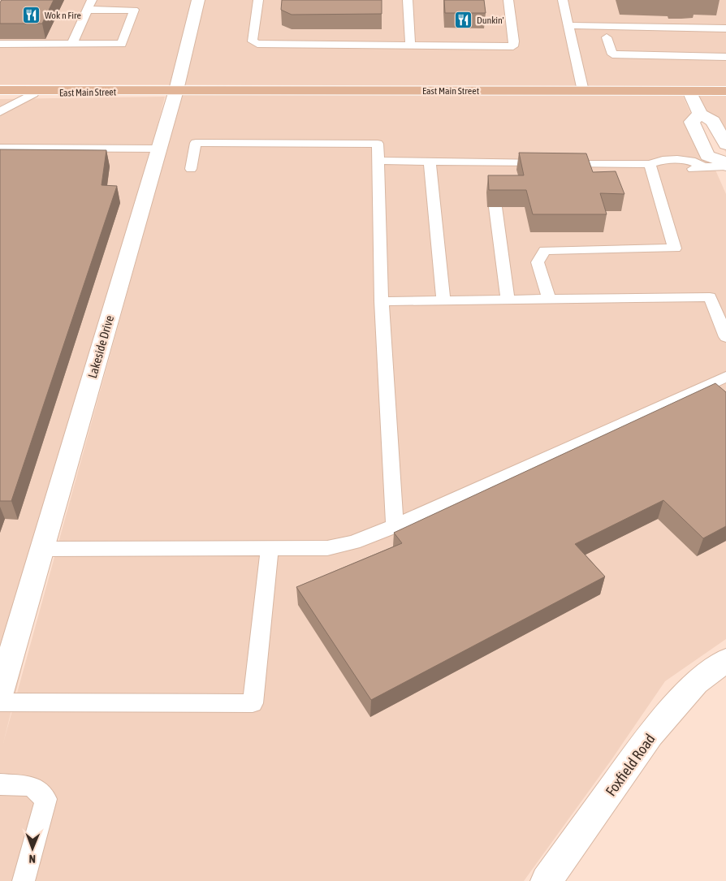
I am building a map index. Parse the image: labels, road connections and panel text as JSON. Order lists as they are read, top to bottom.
{
  "streets": {
    "main road": ["East Main Street"],
    "street": ["Lakeside Drive", "Foxfield Road"]
  },
  "crossings": [
    ["East Main Street", "Lakeside Drive"]
  ],
  "places": {
    "restaurant": ["Wok n Fire", "Dunkin'"]
  },
  "north": "bottom"
}
